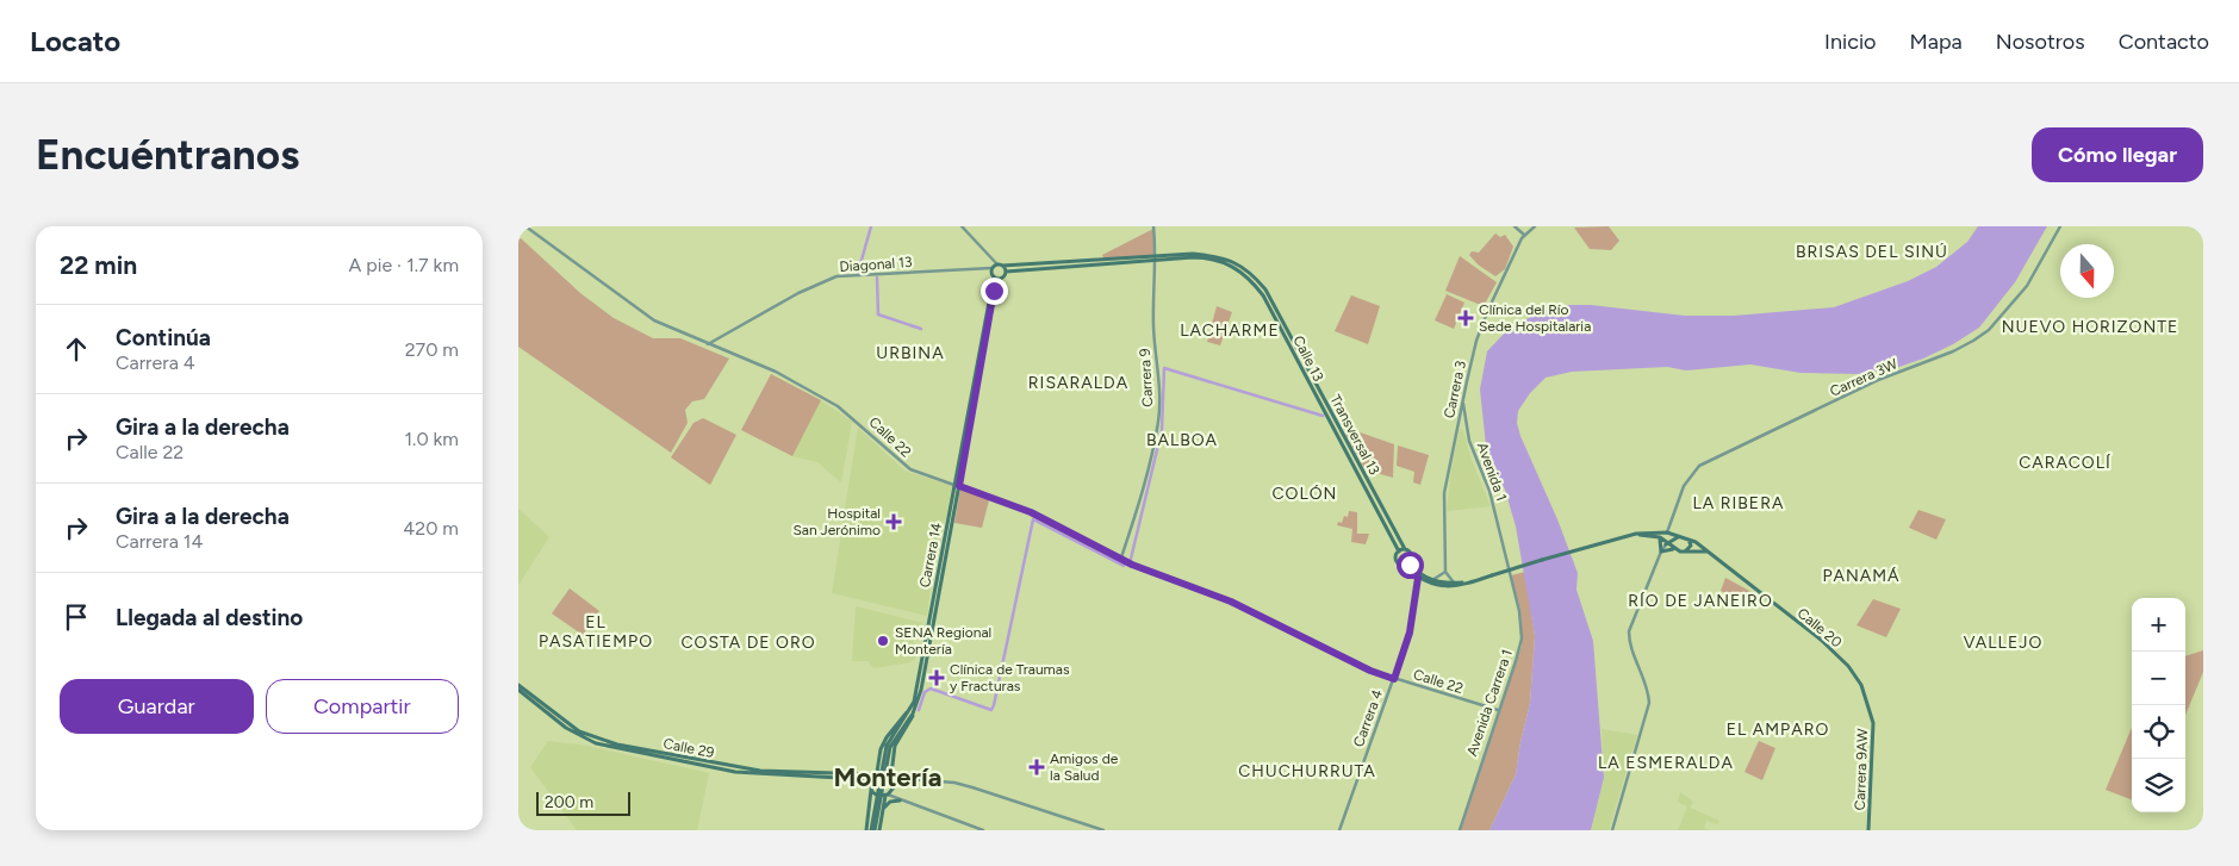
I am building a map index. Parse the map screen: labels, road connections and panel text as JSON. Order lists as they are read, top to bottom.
{
  "streets": {
    "main road": [
      "Calle 13",
      "Transversal 13",
      "Carrera 14",
      "Calle 20",
      "Calle 29",
      "Carrera 9AW"
    ],
    "street": [
      "Diagonal 13",
      "Carrera 9",
      "Carrera 3W",
      "Carrera 3",
      "Calle 22",
      "Avenida 1",
      "Avenida Carrera 1",
      "Carrera 4"
    ]
  },
  "crossings": [
    ["Diagonal 13", "Calle 13"],
    ["Diagonal 13", "Calle 22"],
    ["Calle 13", "Carrera 9"],
    ["Calle 13", "Transversal 13"],
    ["Carrera 9", "Calle 22"],
    ["Carrera 3W", "Calle 20"],
    ["Carrera 3", "Avenida 1"],
    ["Calle 22", "Carrera 14"],
    ["Calle 22", "Avenida Carrera 1"],
    ["Calle 22", "Carrera 4"],
    ["Avenida 1", "Avenida Carrera 1"],
    ["Calle 20", "Carrera 9AW"]
  ],
  "districts": [
    "BRISAS DEL SINÚ",
    "NUEVO HORIZONTE",
    "LACHARME",
    "URBINA",
    "RISARALDA",
    "BALBOA",
    "CARACOLÍ",
    "COLÓN",
    "LA RIBERA",
    "PANAMÁ",
    "RÍO DE JANEIRO",
    "EL PASATIEMPO",
    "COSTA DE ORO",
    "VALLEJO",
    "EL AMPARO",
    "LA ESMERALDA",
    "CHUCHURRUTA",
    "Montería"
  ],
  "places": {
    "health": [
      "Clínica del Río Sede Hospitalaria",
      "Hospital San Jerónimo",
      "Clínica de Traumas y Fracturas",
      "Amigos de la Salud"
    ],
    "other": ["SENA Regional Montería"]
  },
  "scale_bar": "200 m",
  "north": "bottom",
  "page": {
    "header": "Locato",
    "nav": [
      "Inicio",
      "Mapa",
      "Nosotros",
      "Contacto"
    ],
    "buttons": [
      "Cómo llegar",
      ["Guardar", "Compartir"]
    ],
    "title": "Encuéntranos",
    "heading": ["22 min", "A pie · 1.7 km"],
    "list": [
      ["Continúa", "Carrera 4", "270 m"],
      ["Gira a la derecha", "Calle 22", "1.0 km"],
      ["Gira a la derecha", "Carrera 14", "420 m"],
      "Llegada al destino"
    ],
    "map_buttons": ["+", "−"],
    "scale": "200 m"
  }
}
